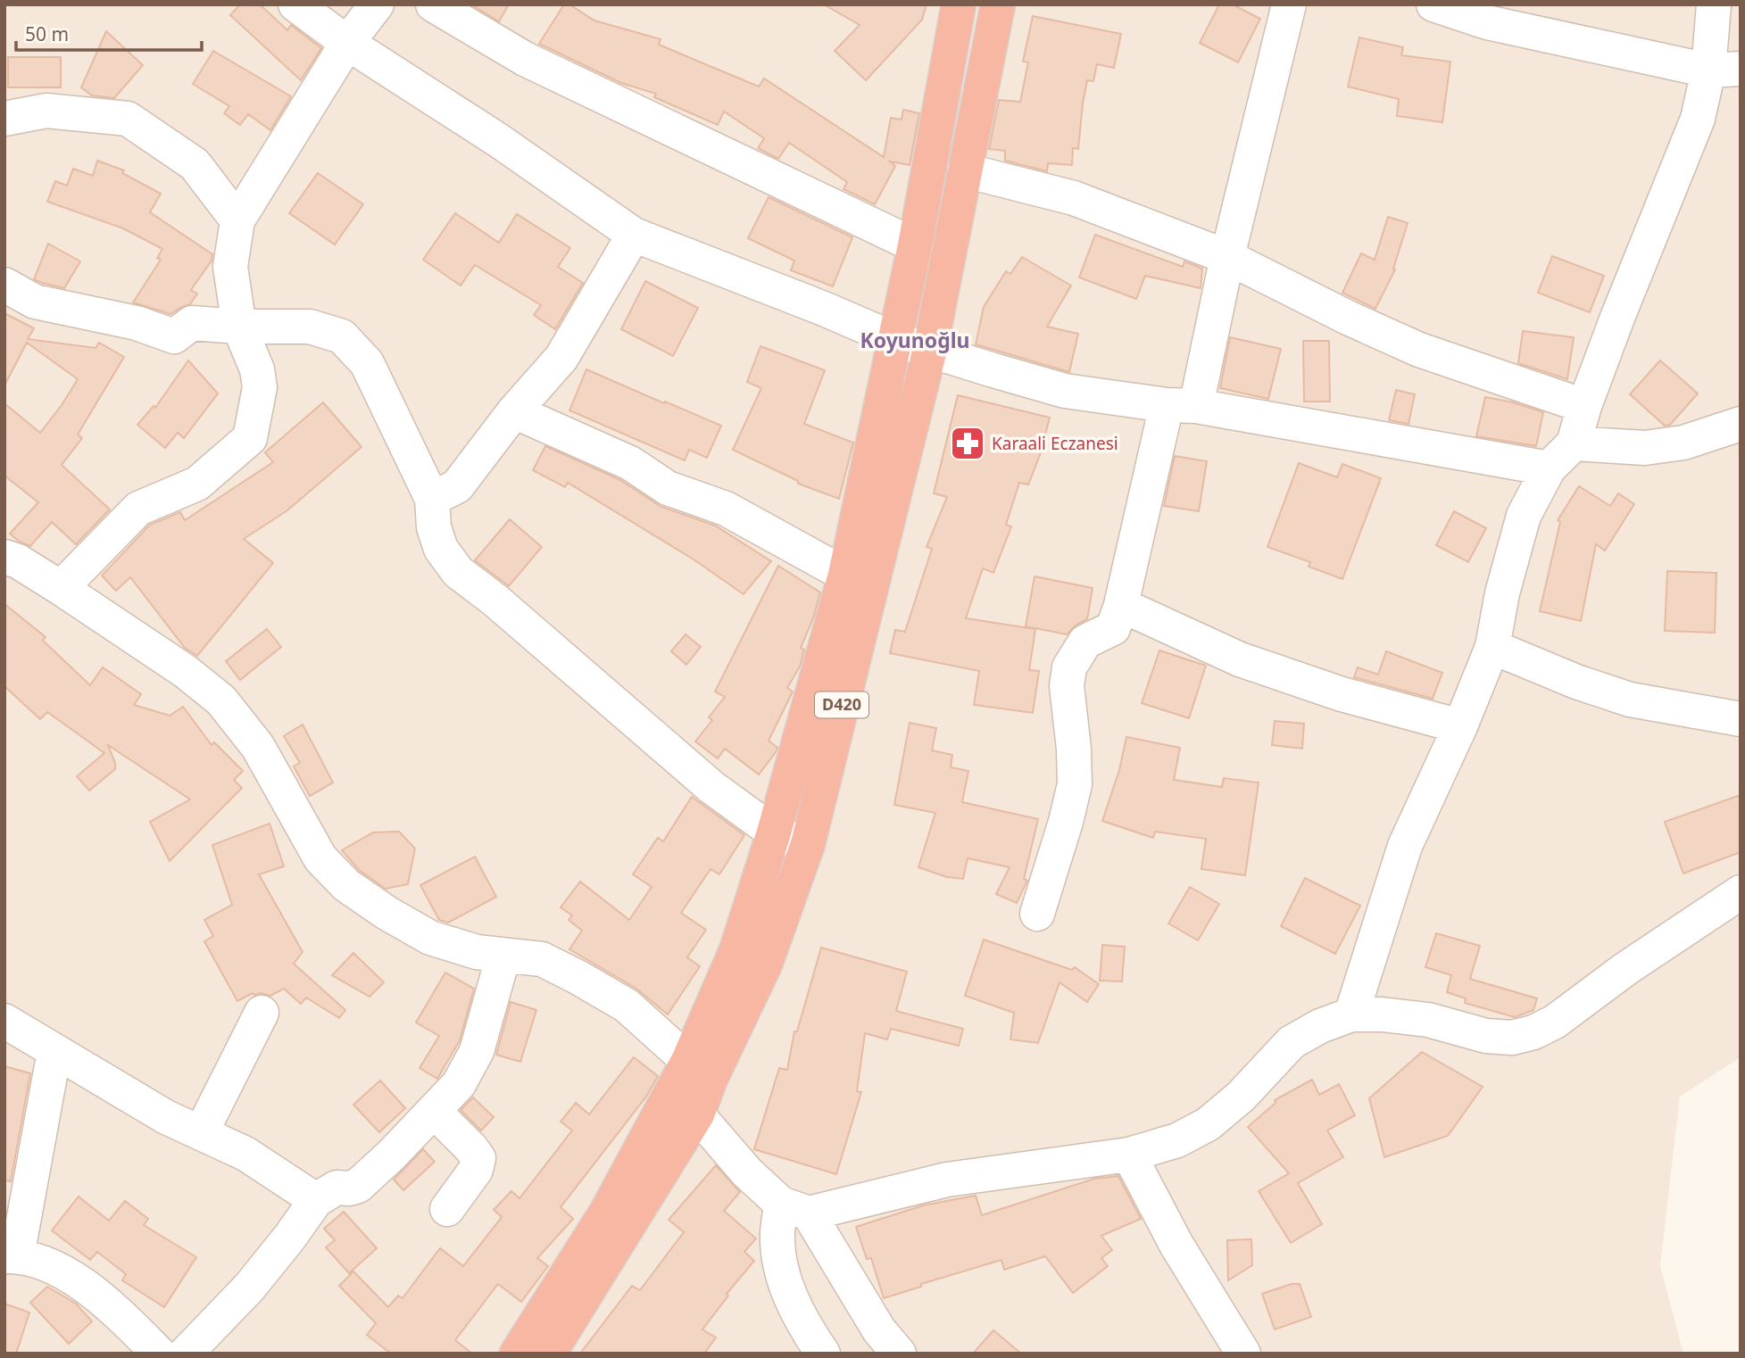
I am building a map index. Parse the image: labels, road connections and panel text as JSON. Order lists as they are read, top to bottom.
{
  "streets": {
    "highway": ["D420"]
  },
  "districts": ["Koyunoğlu"],
  "places": {
    "pharmacy": ["Karaali Eczanesi"]
  },
  "scale_bar": "50 m"
}
